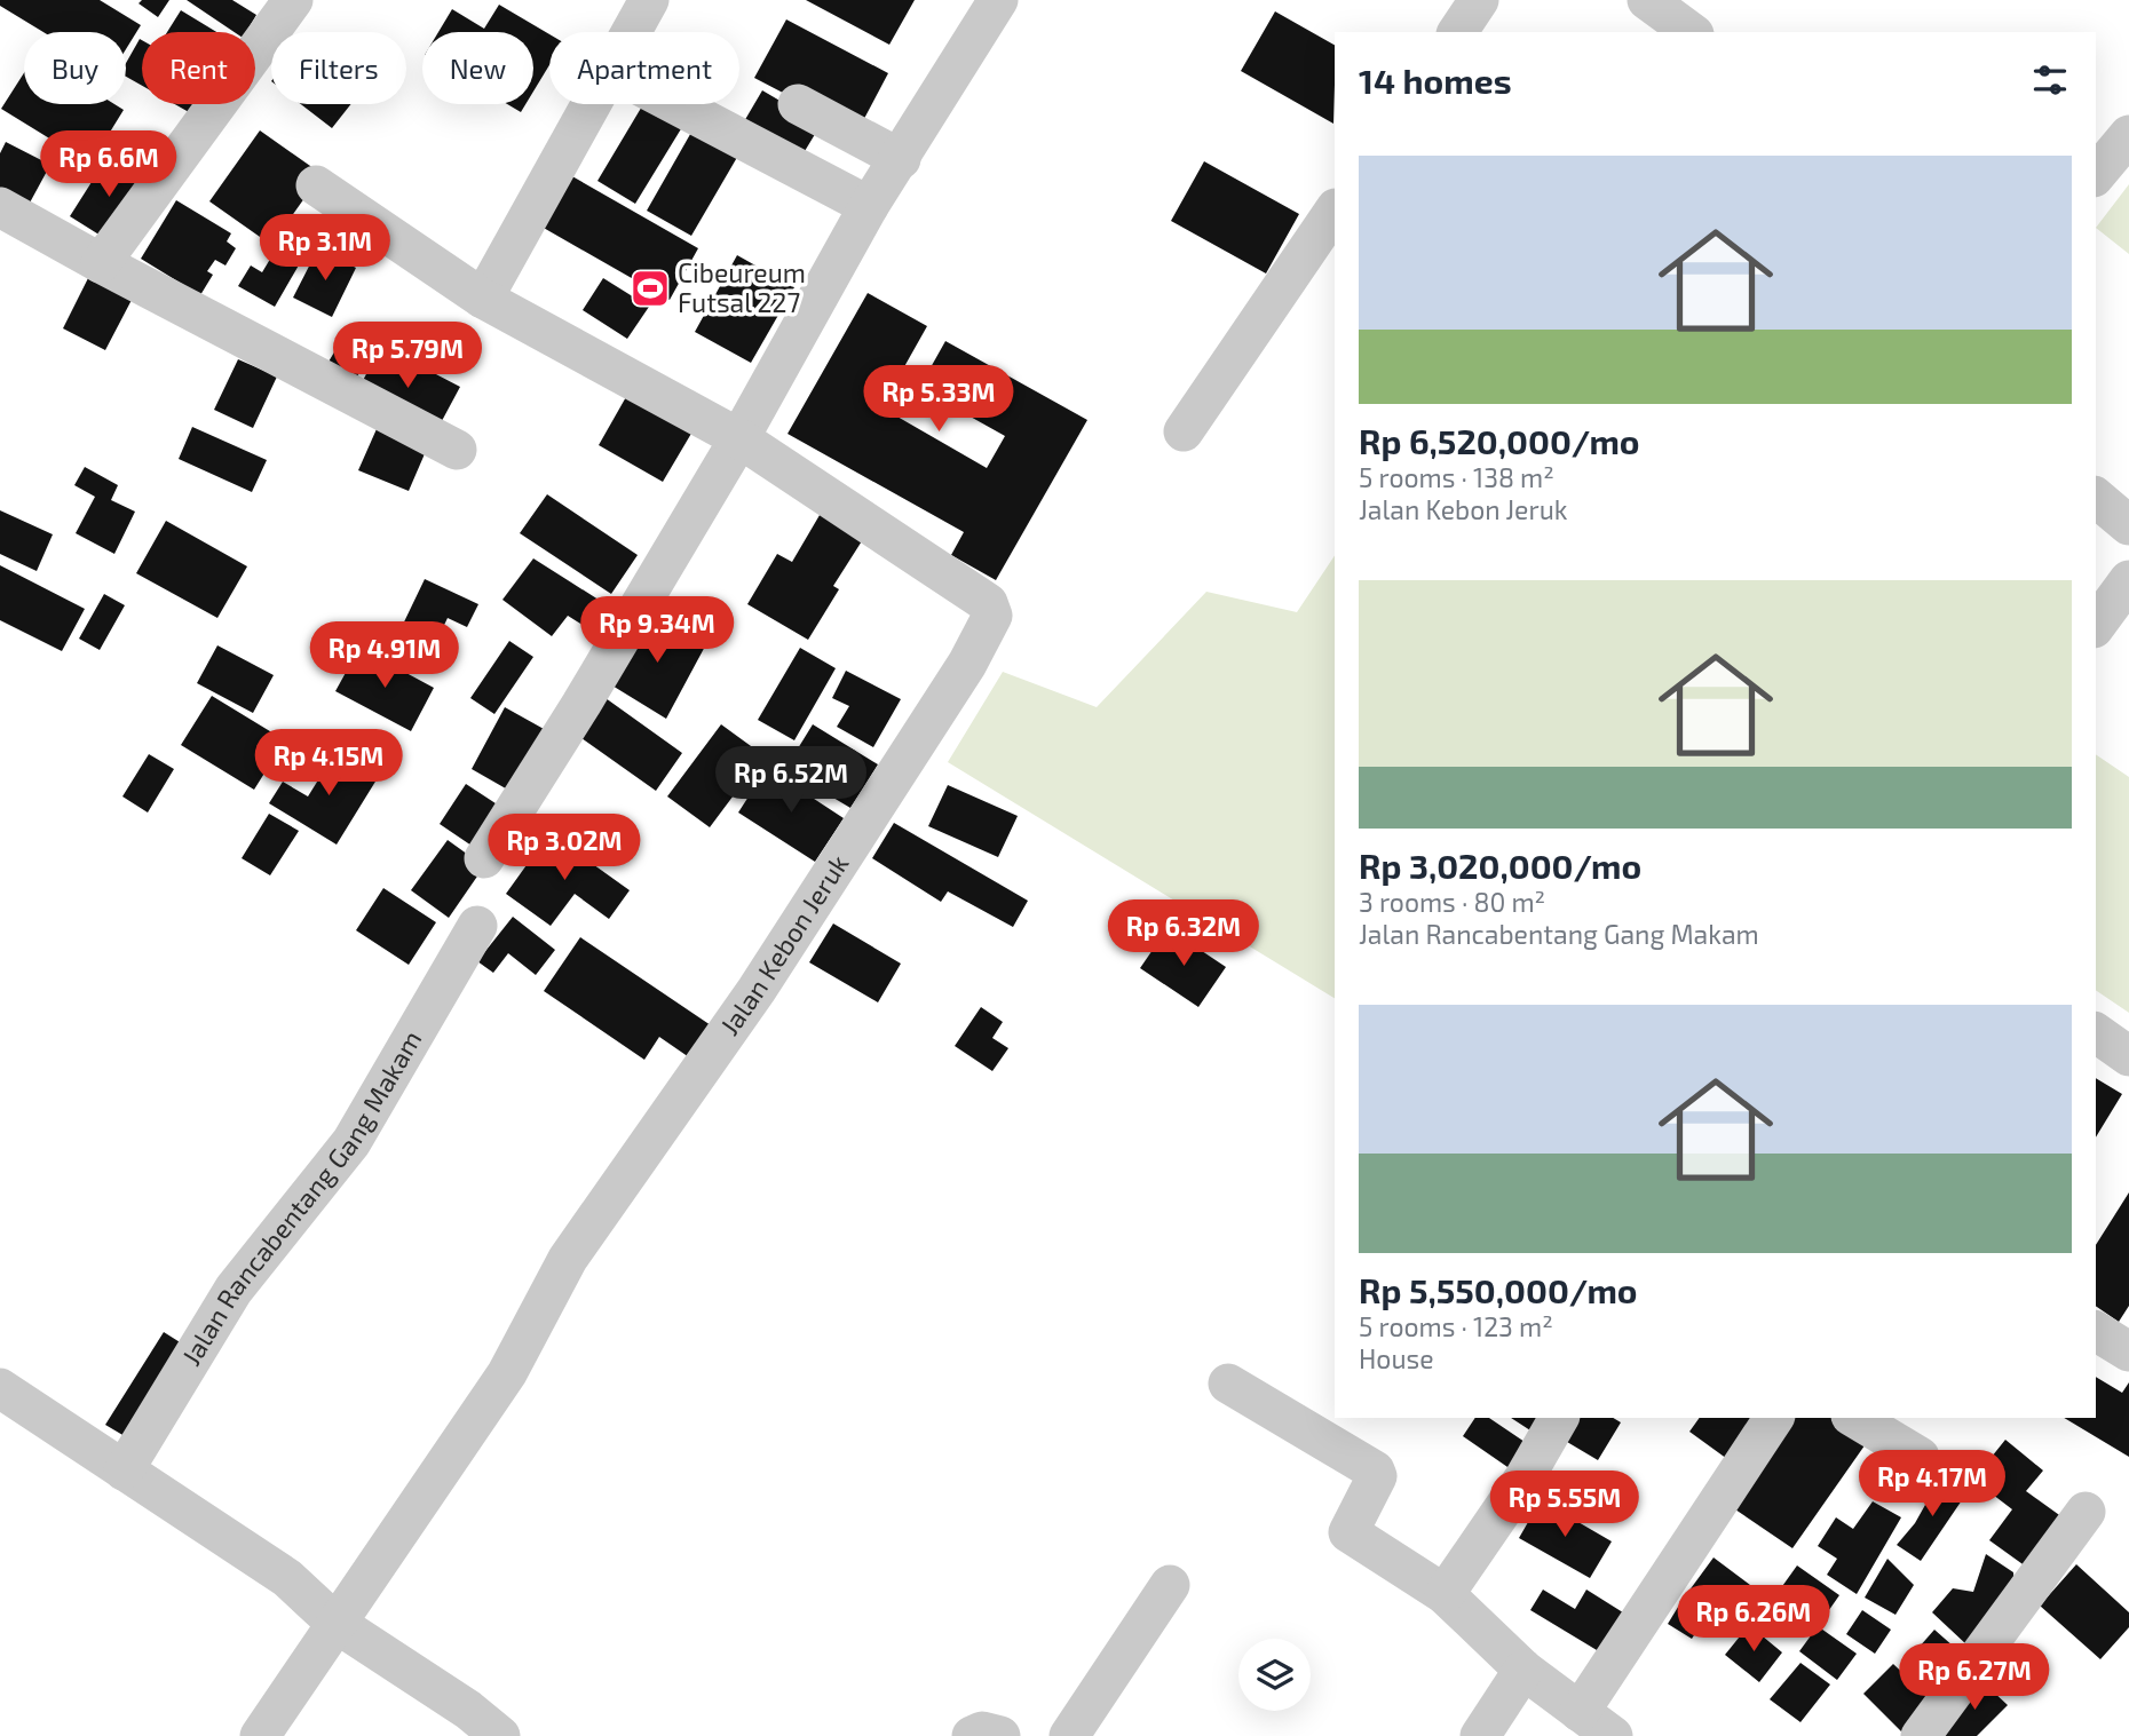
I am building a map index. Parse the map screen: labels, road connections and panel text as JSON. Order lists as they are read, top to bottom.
{
  "streets": {
    "street": ["Jalan Kebon Jeruk", "Jalan Rancabentang Gang Makam"]
  },
  "places": {
    "sports": ["Cibeureum Futsal 227"]
  },
  "page": {
    "chip": [
      "Buy",
      "Rent",
      "Filters",
      "New",
      "Apartment"
    ],
    "heading": "14 homes",
    "list": [
      {
        "name": "Rp 6,520,000/mo",
        "note": "5 rooms · 138 m² · Jalan Kebon Jeruk"
      },
      {
        "name": "Rp 3,020,000/mo",
        "note": "3 rooms · 80 m² · Jalan Rancabentang Gang Makam"
      },
      {
        "name": "Rp 5,550,000/mo",
        "note": "5 rooms · 123 m² · House"
      }
    ],
    "price": [
      "Rp 6.6M",
      "Rp 3.1M",
      "Rp 5.79M",
      "Rp 5.33M",
      "Rp 9.34M",
      "Rp 4.91M",
      "Rp 4.15M",
      "Rp 6.52M",
      "Rp 3.02M",
      "Rp 6.32M",
      "Rp 4.17M",
      "Rp 5.55M",
      "Rp 6.26M",
      "Rp 6.27M"
    ]
  }
}
